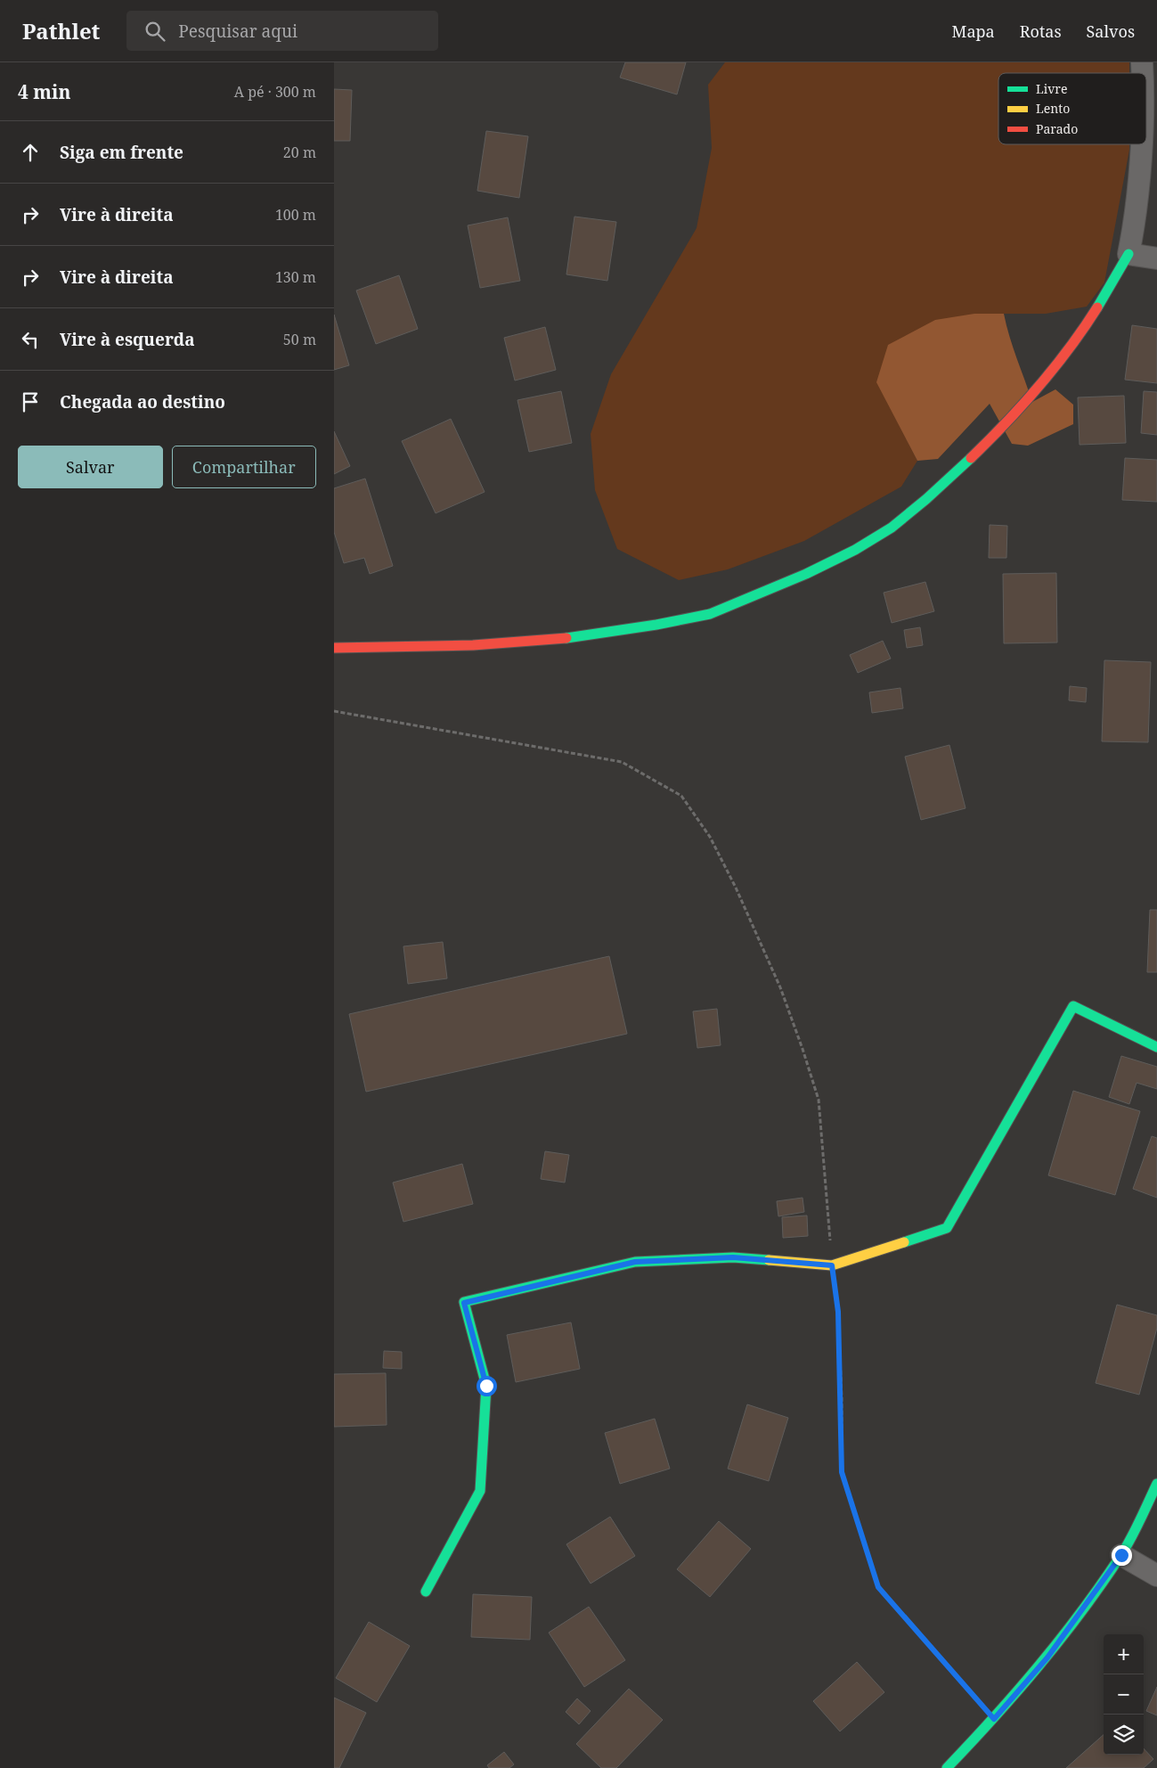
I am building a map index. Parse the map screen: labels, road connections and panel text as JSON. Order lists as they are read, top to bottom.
{
  "legend": ["Livre", "Lento", "Parado"],
  "page": {
    "header": "Pathlet",
    "search": "Pesquisar aqui",
    "nav": ["Mapa", "Rotas", "Salvos"],
    "heading": ["4 min", "A pé · 300 m"],
    "list": [
      ["Siga em frente", "20 m"],
      ["Vire à direita", "100 m"],
      ["Vire à direita", "130 m"],
      ["Vire à esquerda", "50 m"],
      "Chegada ao destino"
    ],
    "buttons": ["Salvar", "Compartilhar"],
    "map_buttons": ["+", "−"]
  }
}
